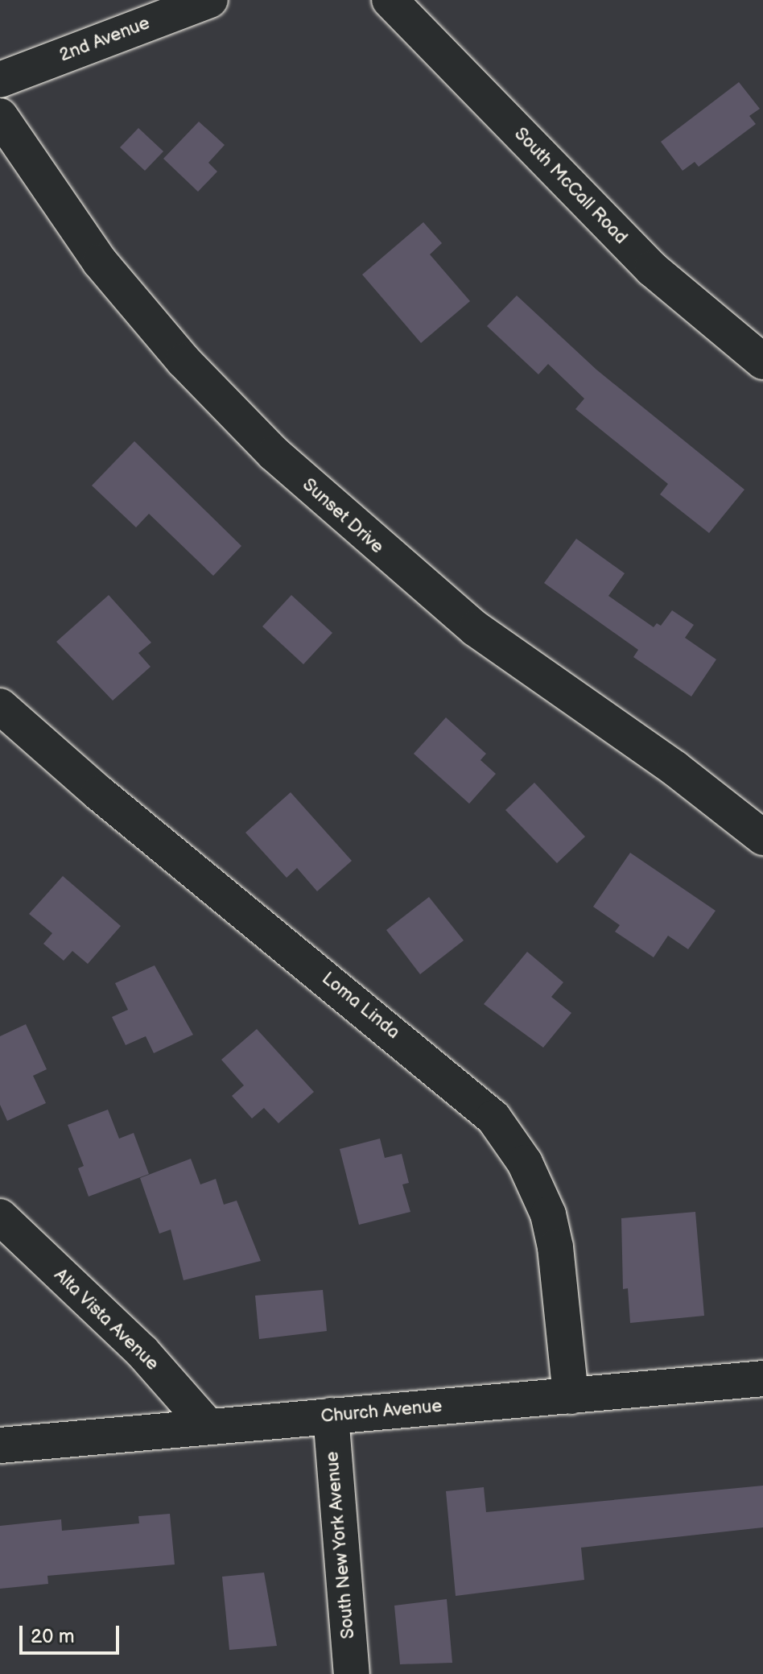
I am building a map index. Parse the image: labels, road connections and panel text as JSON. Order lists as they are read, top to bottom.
{
  "streets": {
    "street": [
      "2nd Avenue",
      "South McCall Road",
      "Sunset Drive",
      "Loma Linda",
      "Alta Vista Avenue",
      "Church Avenue",
      "South New York Avenue"
    ]
  },
  "crossings": [
    ["Loma Linda", "Church Avenue"],
    ["Alta Vista Avenue", "Church Avenue"],
    ["Church Avenue", "South New York Avenue"]
  ],
  "scale_bar": "20 m"
}
